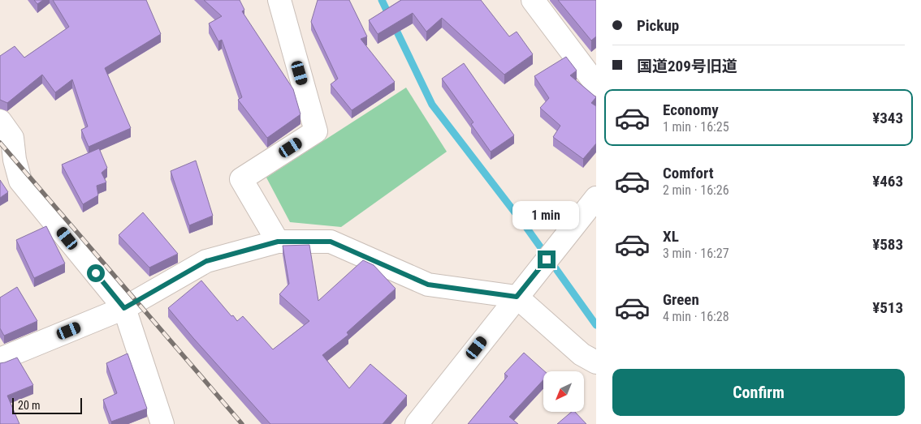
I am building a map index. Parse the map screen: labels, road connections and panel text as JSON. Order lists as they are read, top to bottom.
{
  "scale_bar": "20 m",
  "north": "bottom left",
  "page": {
    "banner": ["Pickup", "国道209号旧道"],
    "list": [
      {
        "name": "Economy",
        "note": "1 min · 16:25",
        "value": "¥343"
      },
      {
        "name": "Comfort",
        "note": "2 min · 16:26",
        "value": "¥463"
      },
      {
        "name": "XL",
        "note": "3 min · 16:27",
        "value": "¥583"
      },
      {
        "name": "Green",
        "note": "4 min · 16:28",
        "value": "¥513"
      }
    ],
    "bubble": "1 min",
    "buttons": "Confirm",
    "scale": "20 m"
  }
}
